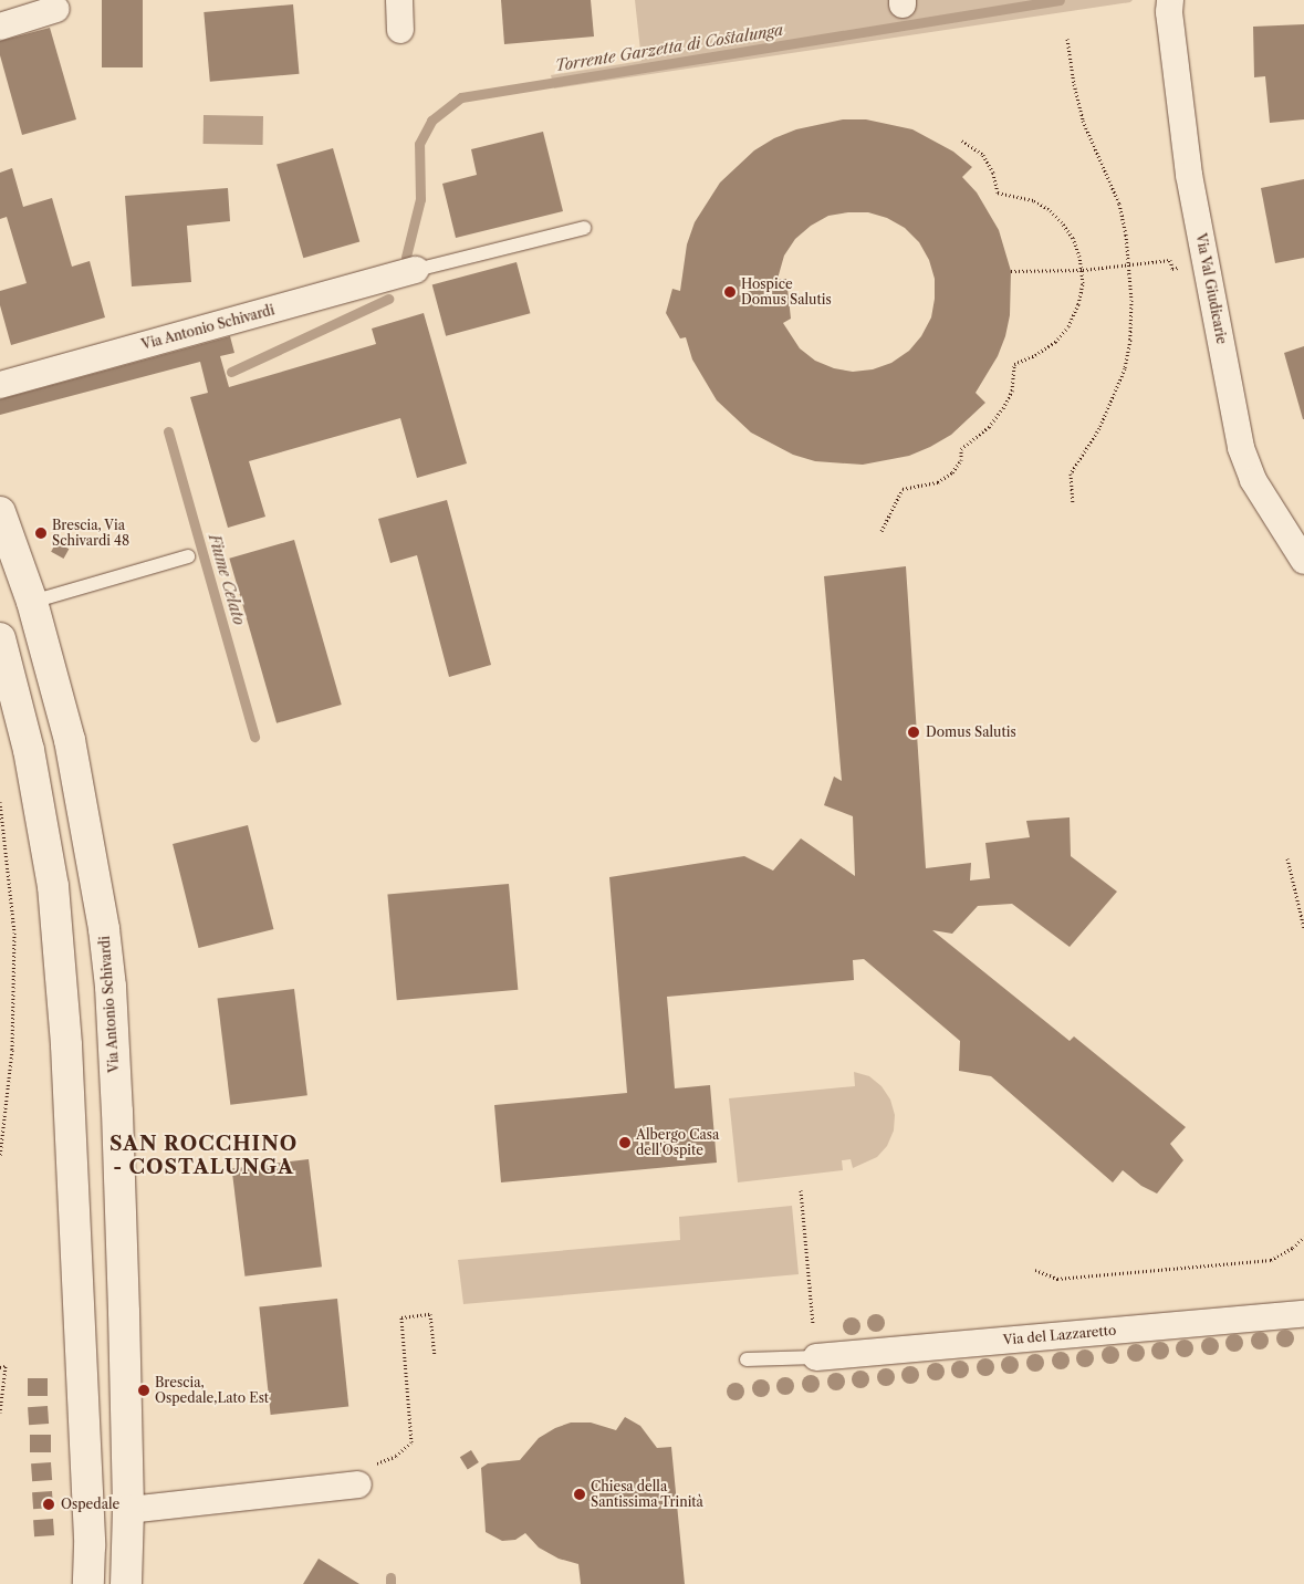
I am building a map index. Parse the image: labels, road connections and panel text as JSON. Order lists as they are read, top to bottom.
{
  "streets": {
    "street": ["Via Val Giudicarie", "Via Antonio Schivardi", "Via del Lazzaretto"]
  },
  "districts": ["SAN ROCCHINO - COSTALUNGA"],
  "water": ["Torrente Garzetta di Costalunga", "Fiume Celato"],
  "places": [
    "Hospice Domus Salutis",
    "Brescia, Via Schivardi 48",
    "Domus Salutis",
    "Albergo Casa dell'Ospite",
    "Brescia, Ospedale,Lato Est",
    "Chiesa della Santissima Trinità",
    "Ospedale"
  ]
}
